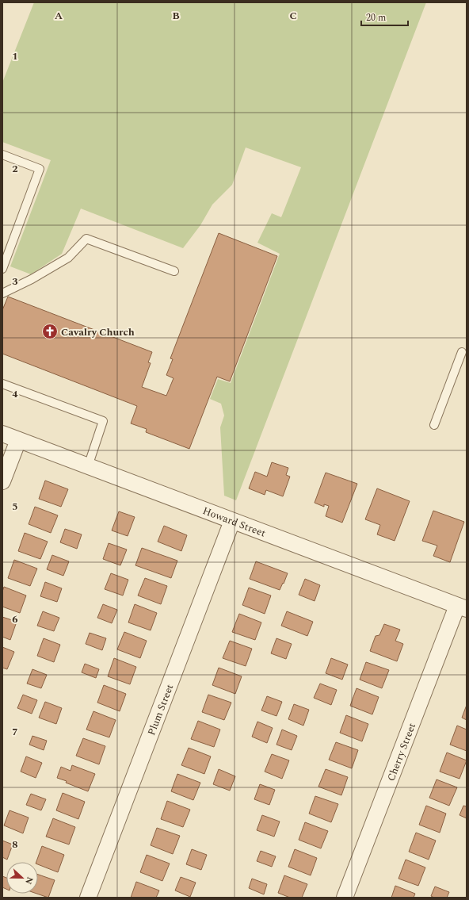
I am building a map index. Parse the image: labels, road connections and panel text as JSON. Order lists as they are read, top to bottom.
{
  "streets": {
    "street": ["Howard Street", "Plum Street", "Cherry Street"]
  },
  "crossings": [
    ["Howard Street", "Plum Street"],
    ["Howard Street", "Cherry Street"]
  ],
  "places": {
    "church": ["Cavalry Church"]
  },
  "scale_bar": "20 m",
  "north": "right",
  "grid": {
    "columns": ["A", "B", "C"],
    "rows": [
      "1",
      "2",
      "3",
      "4",
      "5",
      "6",
      "7",
      "8"
    ]
  }
}
